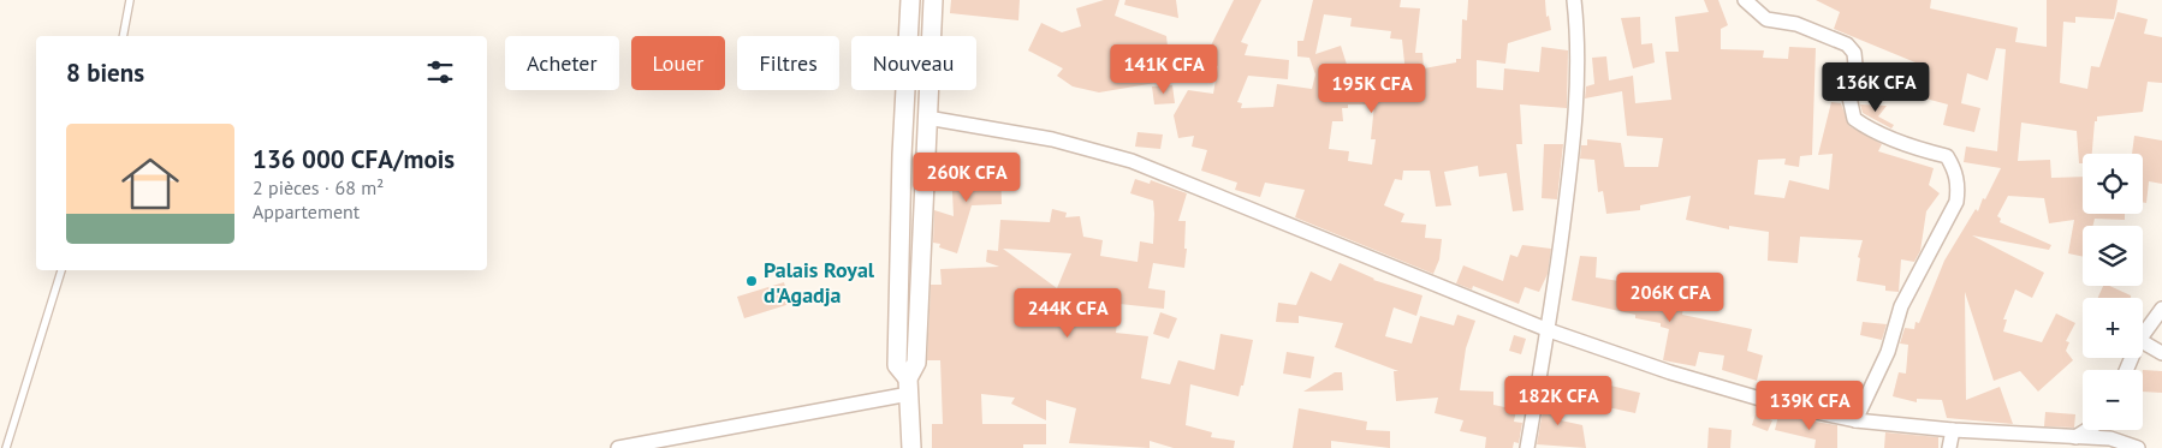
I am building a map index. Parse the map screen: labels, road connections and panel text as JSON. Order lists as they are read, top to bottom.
{
  "places": ["Palais Royal d'Agadja"],
  "page": {
    "chip": [
      "Acheter",
      "Louer",
      "Filtres",
      "Nouveau"
    ],
    "heading": "8 biens",
    "price": [
      "141K CFA",
      "136K CFA",
      "195K CFA",
      "260K CFA",
      "206K CFA",
      "244K CFA",
      "182K CFA",
      "139K CFA"
    ],
    "list": [
      {
        "name": "136 000 CFA/mois",
        "note": "2 pièces · 68 m² · Appartement"
      }
    ],
    "map_buttons": ["+", "−"]
  }
}
